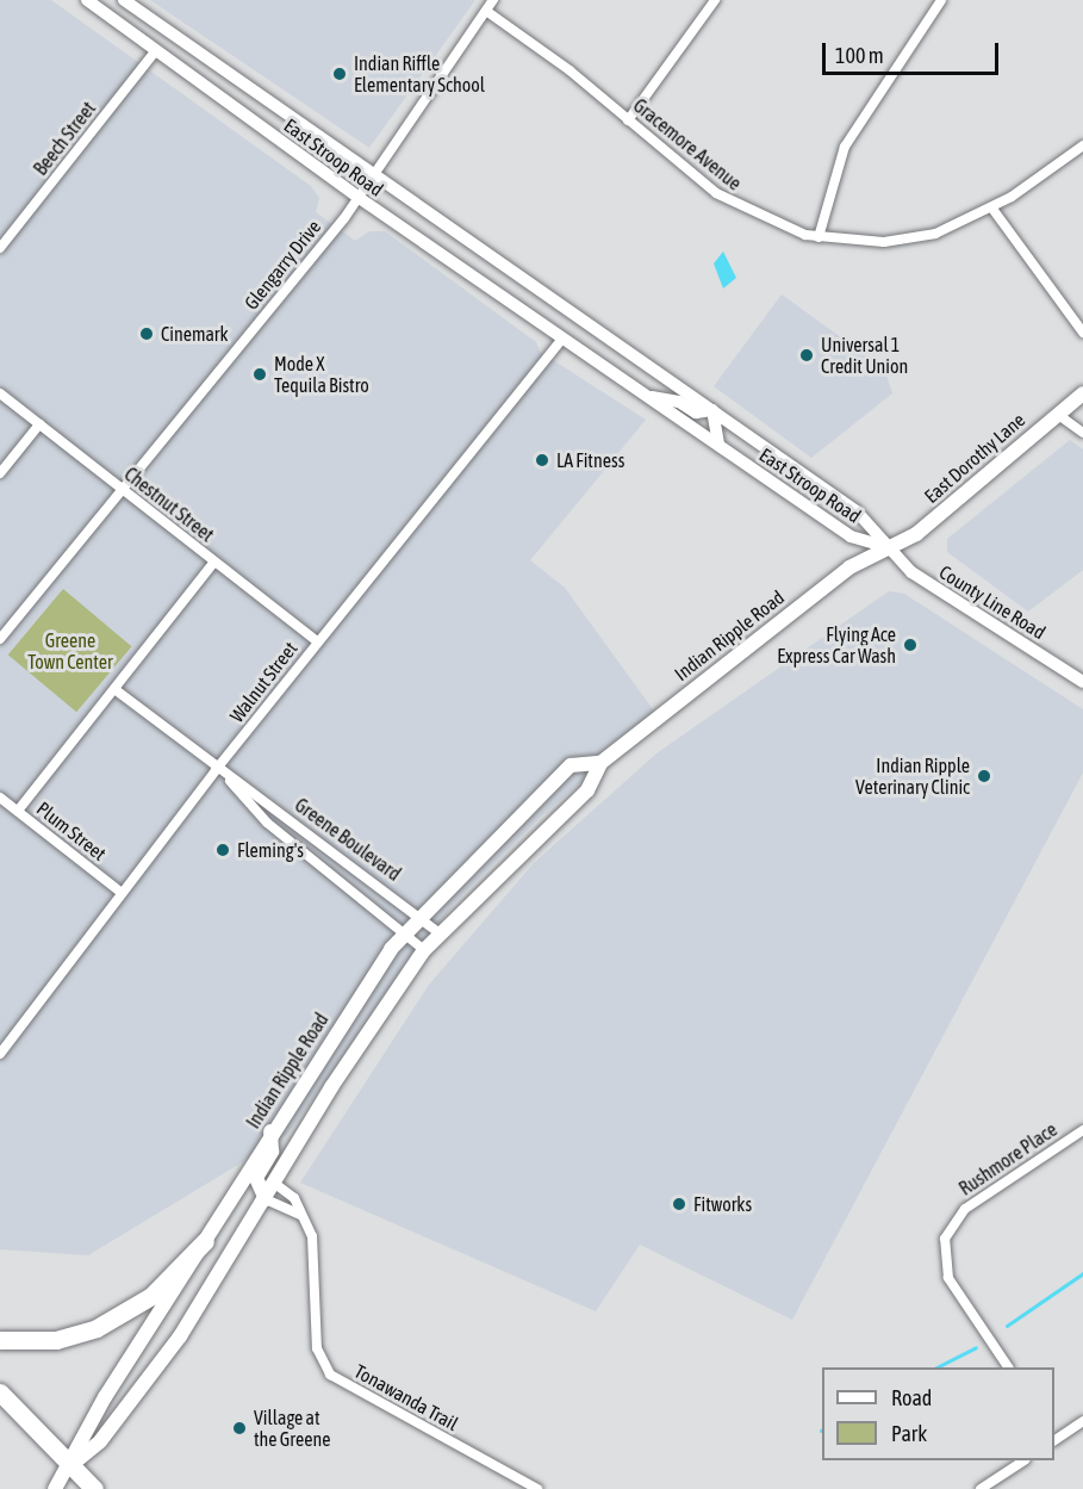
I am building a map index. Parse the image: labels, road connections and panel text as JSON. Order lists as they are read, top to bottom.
{
  "streets": {
    "main road": [
      "East Stroop Road",
      "East Dorothy Lane",
      "County Line Road",
      "Indian Ripple Road"
    ],
    "street": [
      "Beech Street",
      "Gracemore Avenue",
      "Glengarry Drive",
      "Chestnut Street",
      "Walnut Street",
      "Plum Street",
      "Greene Boulevard",
      "Rushmore Place",
      "Tonawanda Trail"
    ]
  },
  "crossings": [
    ["Beech Street", "East Stroop Road"],
    ["Gracemore Avenue", "Glengarry Drive"],
    ["East Stroop Road", "Glengarry Drive"],
    ["East Stroop Road", "East Dorothy Lane"],
    ["East Stroop Road", "County Line Road"],
    ["East Stroop Road", "Indian Ripple Road"],
    ["East Stroop Road", "Walnut Street"],
    ["Glengarry Drive", "Chestnut Street"],
    ["East Dorothy Lane", "County Line Road"],
    ["East Dorothy Lane", "Indian Ripple Road"],
    ["Chestnut Street", "Walnut Street"],
    ["County Line Road", "Indian Ripple Road"],
    ["Indian Ripple Road", "Greene Boulevard"],
    ["Indian Ripple Road", "Tonawanda Trail"],
    ["Walnut Street", "Plum Street"],
    ["Walnut Street", "Greene Boulevard"]
  ],
  "parks": ["Greene Town Center"],
  "places": [
    "Indian Riffle Elementary School",
    "Cinemark",
    "Universal 1 Credit Union",
    "Mode X Tequila Bistro",
    "LA Fitness",
    "Flying Ace Express Car Wash",
    "Indian Ripple Veterinary Clinic",
    "Fleming's",
    "Fitworks",
    "Village at the Greene"
  ],
  "legend": ["Road", "Park"],
  "scale_bar": "100 m"
}
